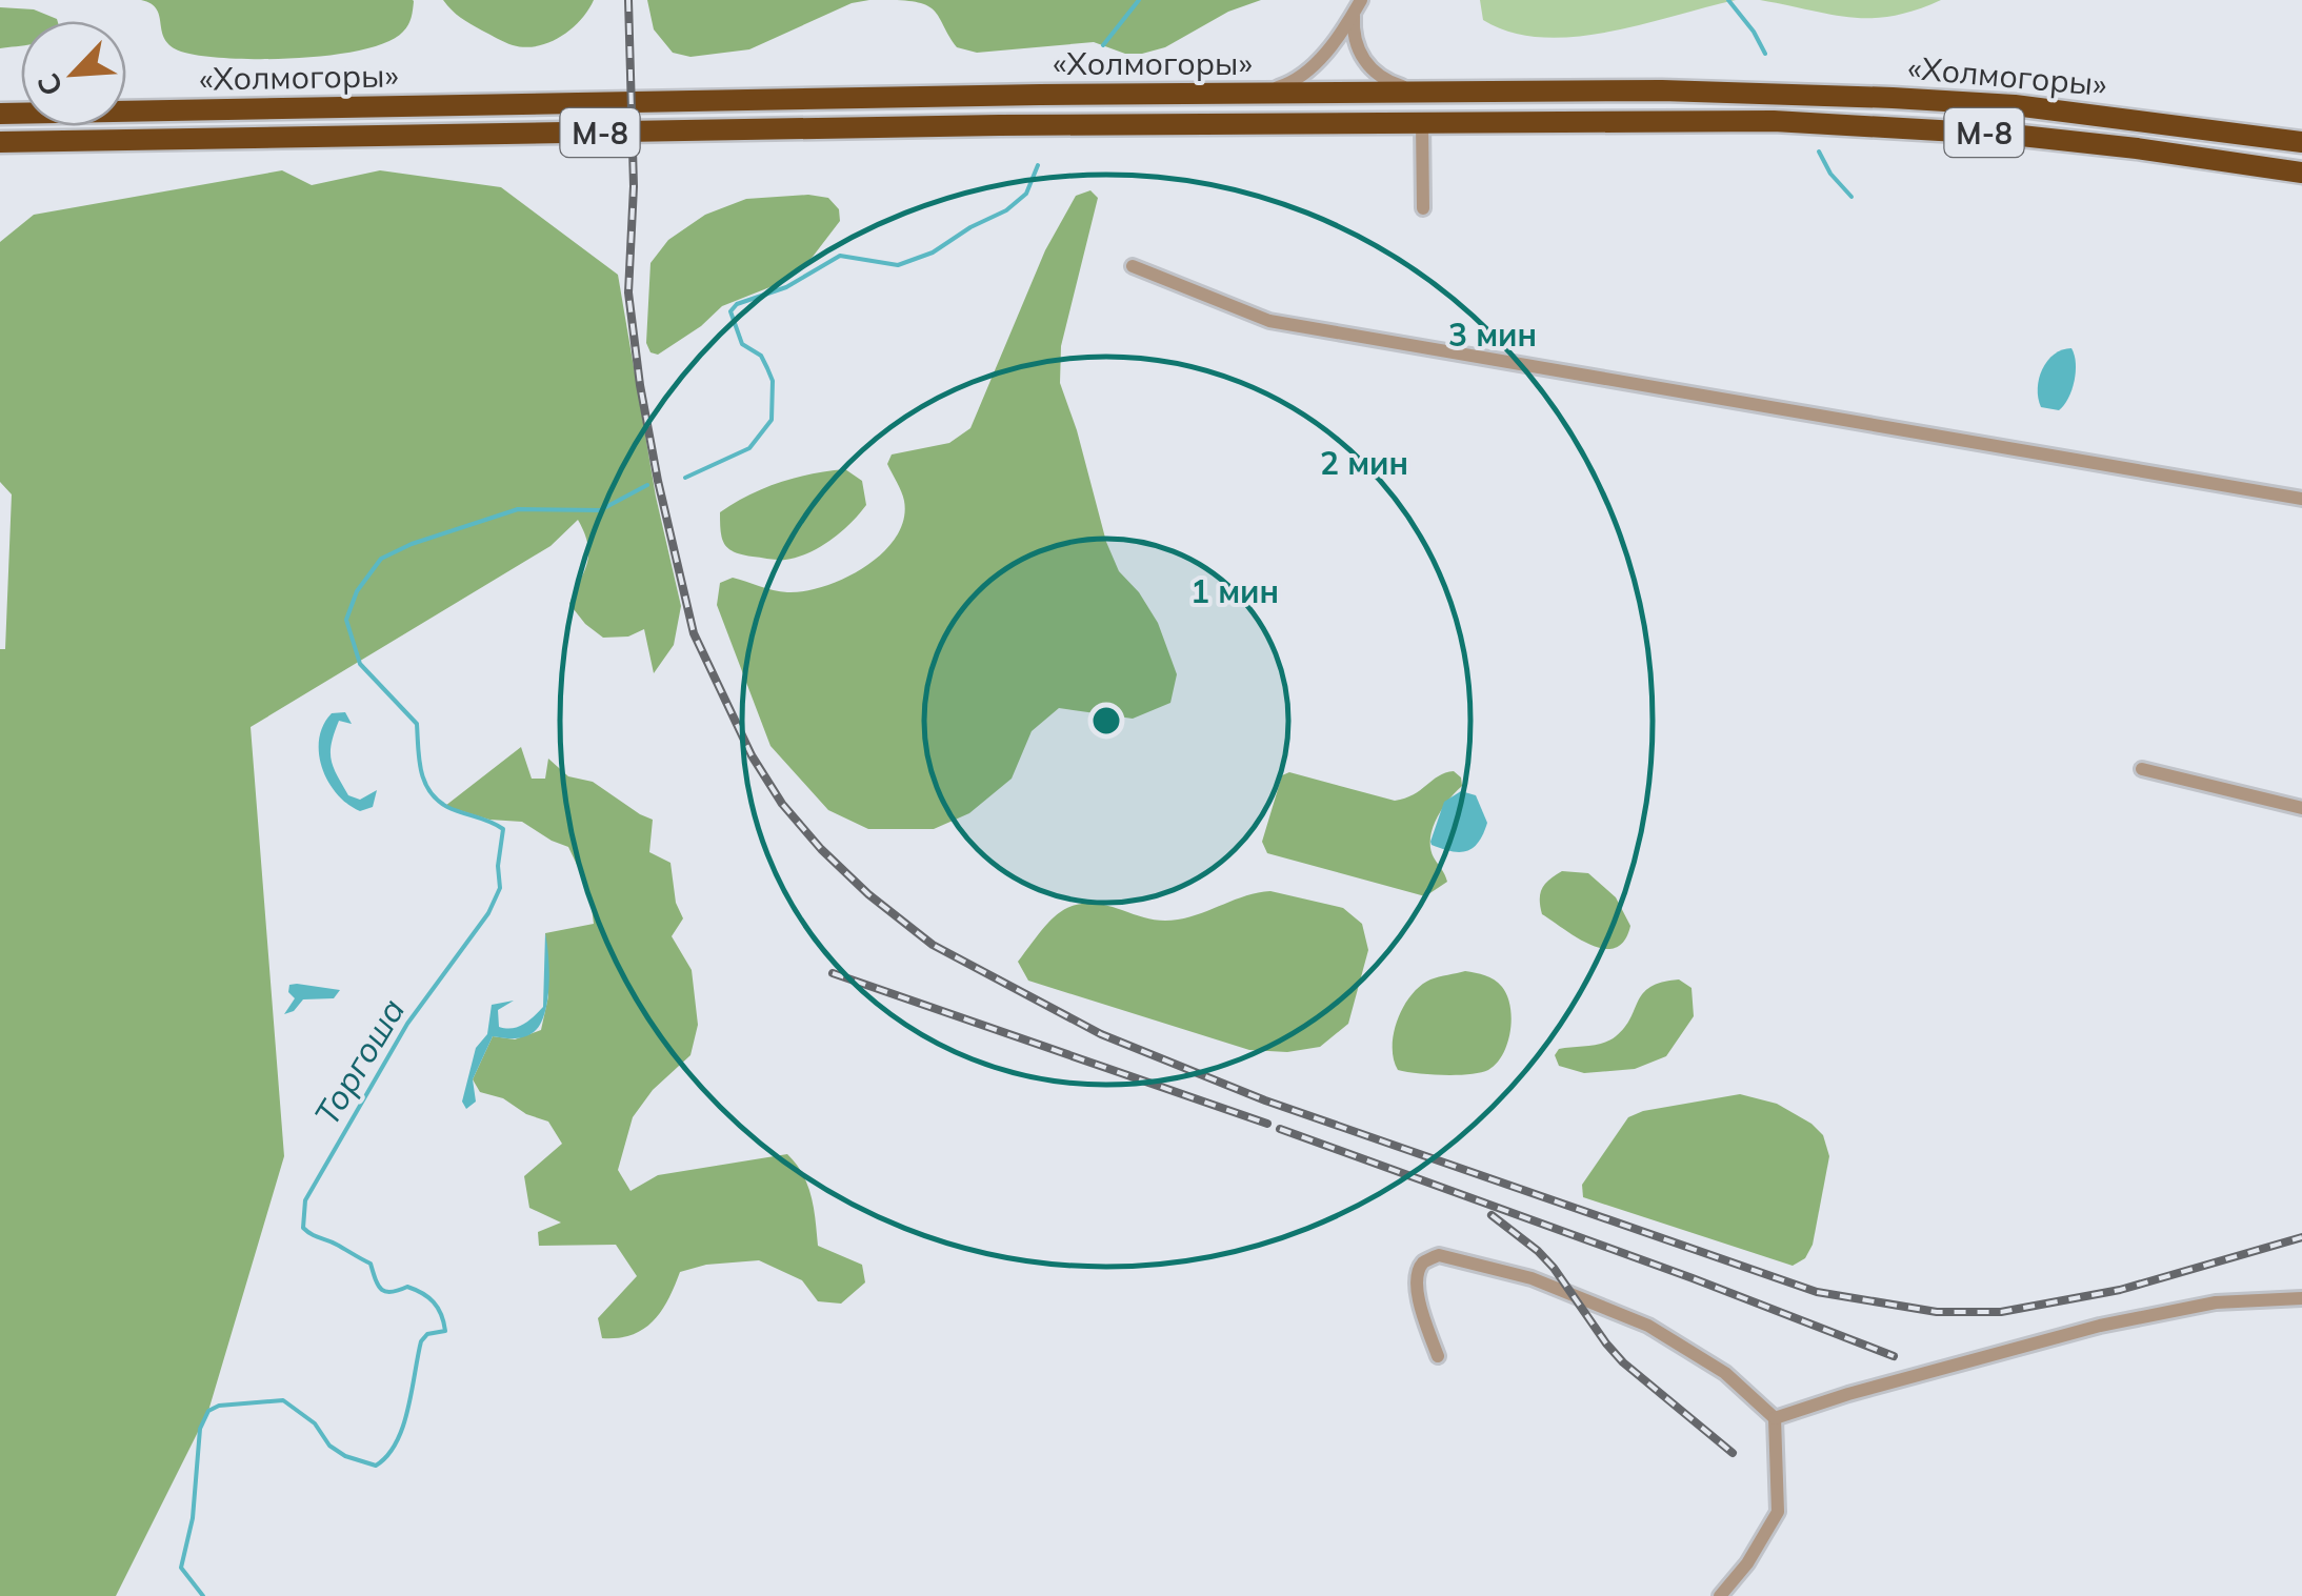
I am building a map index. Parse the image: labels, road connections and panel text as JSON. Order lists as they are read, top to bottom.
{
  "streets": {
    "highway": ["«Холмогоры»", "М-8"]
  },
  "water": ["Торгоша"],
  "north": "bottom left",
  "rings": ["3 мин", "2 мин", "1 мин"]
}
